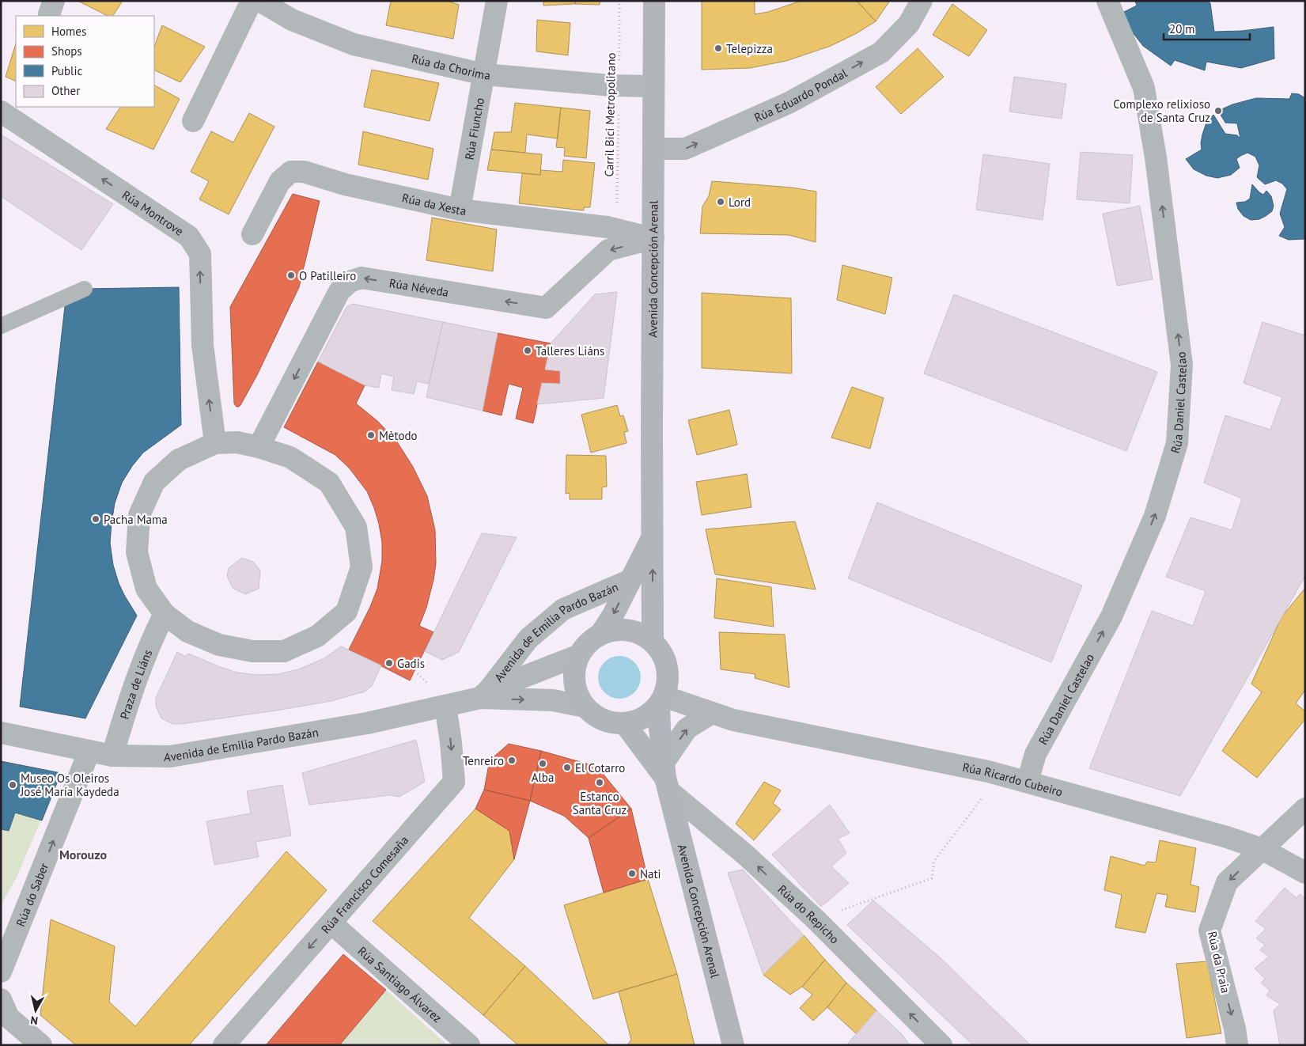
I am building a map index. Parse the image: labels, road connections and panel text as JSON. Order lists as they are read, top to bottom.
{
  "streets": {
    "main road": ["Avenida Concepción Arenal"],
    "street": [
      "Rúa da Chorima",
      "Rúa Eduardo Pondal",
      "Rúa Fiuncho",
      "Rúa da Xesta",
      "Rúa Montrove",
      "Rúa Néveda",
      "Rúa Daniel Castelao",
      "Avenida de Emilia Pardo Bazán",
      "Praza de Liáns",
      "Rúa Ricardo Cubeiro",
      "Rúa Francisco Comesaña",
      "Rúa do Saber",
      "Rúa do Repicho",
      "Rúa da Praia",
      "Rúa Santiago Álvarez"
    ],
    "path": ["Carril Bici Metropolitano"]
  },
  "crossings": [
    ["Rúa da Chorima", "Carril Bici Metropolitano"],
    ["Rúa da Chorima", "Rúa Fiuncho"],
    ["Rúa da Chorima", "Avenida Concepción Arenal"],
    ["Rúa Eduardo Pondal", "Avenida Concepción Arenal"],
    ["Carril Bici Metropolitano", "Rúa da Xesta"],
    ["Rúa Fiuncho", "Rúa da Xesta"],
    ["Rúa da Xesta", "Avenida Concepción Arenal"],
    ["Rúa da Xesta", "Rúa Néveda"],
    ["Avenida Concepción Arenal", "Rúa Néveda"],
    ["Avenida Concepción Arenal", "Avenida de Emilia Pardo Bazán"],
    ["Avenida Concepción Arenal", "Rúa Ricardo Cubeiro"],
    ["Avenida Concepción Arenal", "Rúa do Repicho"],
    ["Rúa Daniel Castelao", "Rúa Ricardo Cubeiro"],
    ["Avenida de Emilia Pardo Bazán", "Praza de Liáns"],
    ["Avenida de Emilia Pardo Bazán", "Rúa Ricardo Cubeiro"],
    ["Avenida de Emilia Pardo Bazán", "Rúa Francisco Comesaña"],
    ["Avenida de Emilia Pardo Bazán", "Rúa do Saber"],
    ["Rúa Ricardo Cubeiro", "Rúa da Praia"],
    ["Rúa Francisco Comesaña", "Rúa Santiago Álvarez"]
  ],
  "one_way": [
    "Rúa Eduardo Pondal",
    "Rúa Montrove",
    "Rúa Néveda",
    "Rúa Daniel Castelao",
    "Rúa Francisco Comesaña",
    "Rúa do Saber",
    "Rúa do Repicho",
    "Rúa da Praia"
  ],
  "districts": ["Morouzo"],
  "places": [
    "Telepizza",
    "Complexo relixioso de Santa Cruz",
    "Lord",
    "O Patilleiro",
    "Talleres Liáns",
    "Mètodo",
    "Pacha Mama",
    "Gadis",
    "Tenreiro",
    "Alba",
    "El Cotarro",
    "Estanco Santa Cruz",
    "Museo Os Oleiros José María Kaydeda",
    "Nati"
  ],
  "legend": [
    "Homes",
    "Shops",
    "Public",
    "Other"
  ],
  "scale_bar": "20 m",
  "north": "bottom"
}
